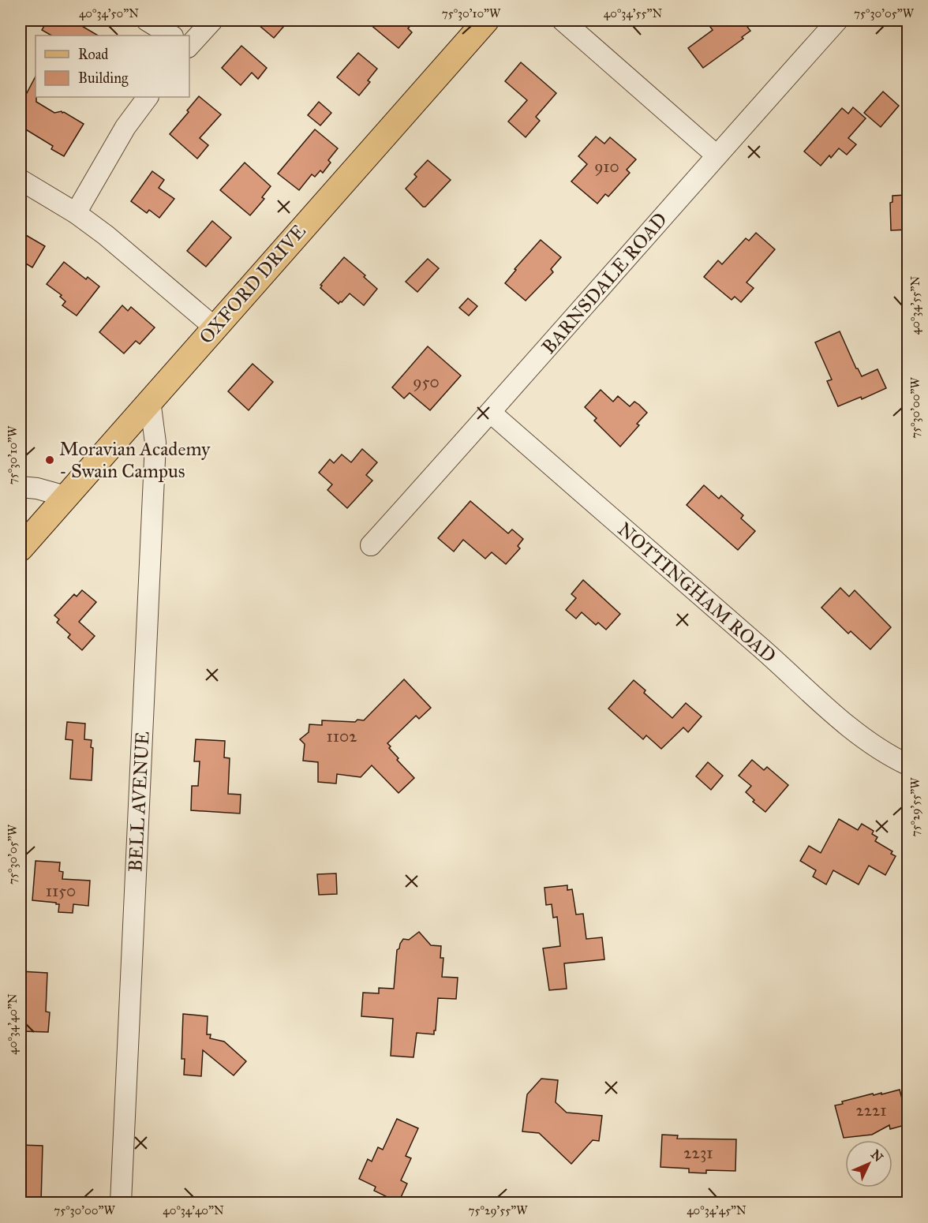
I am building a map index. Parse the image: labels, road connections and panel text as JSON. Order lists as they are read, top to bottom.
{
  "streets": {
    "main road": ["OXFORD DRIVE"],
    "street": ["BARNSDALE ROAD", "NOTTINGHAM ROAD", "BELL AVENUE"]
  },
  "crossings": [
    ["BARNSDALE ROAD", "NOTTINGHAM ROAD"],
    ["OXFORD DRIVE", "BELL AVENUE"]
  ],
  "places": ["Moravian Academy - Swain Campus"],
  "house_numbers": [
    "910",
    "950",
    "1102",
    "1150",
    "2221",
    "2231"
  ],
  "legend": ["Road", "Building"],
  "north": "top right",
  "coordinates": [
    "40°34'50\"N",
    "75°30'10\"W",
    "40°34'55\"N",
    "75°30'05\"W",
    "75°30'00\"W",
    "75°29'55\"W",
    "40°34'40\"N",
    "40°34'45\"N"
  ]
}
